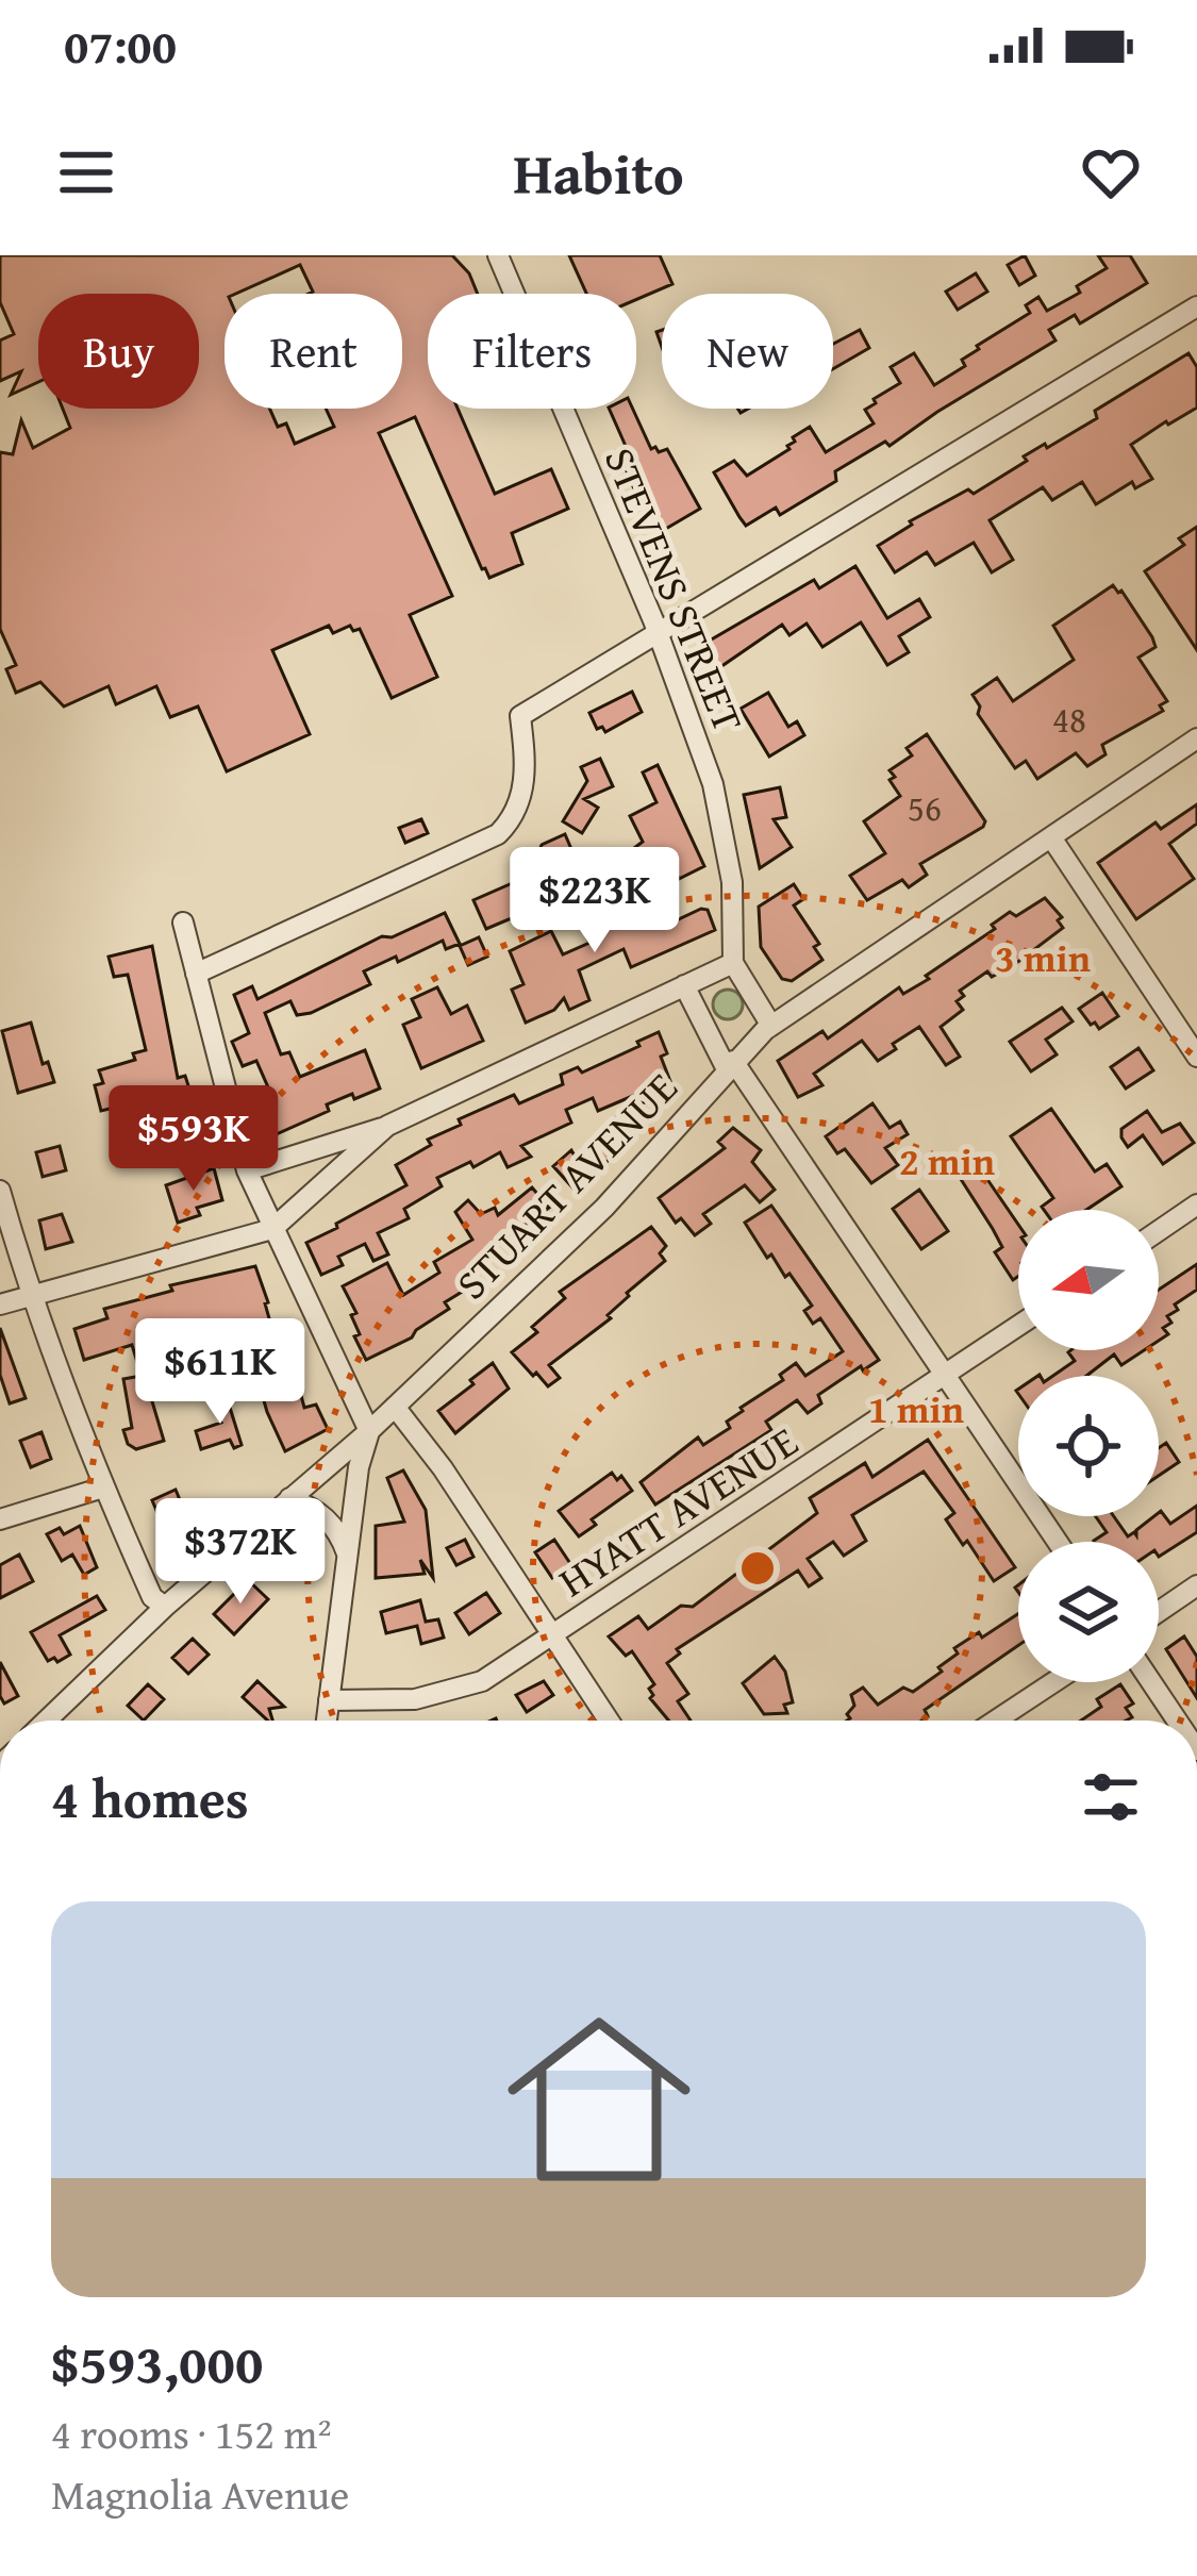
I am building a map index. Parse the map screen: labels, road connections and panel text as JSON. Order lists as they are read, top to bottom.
{
  "streets": {
    "street": ["STEVENS STREET", "STUART AVENUE", "HYATT AVENUE"]
  },
  "house_numbers": ["48", "56"],
  "north": "left",
  "page": {
    "status": "07:00",
    "header": "Habito",
    "chip": [
      "Buy",
      "Rent",
      "Filters",
      "New"
    ],
    "price": [
      "$223K",
      "$593K",
      "$611K",
      "$372K"
    ],
    "heading": "4 homes",
    "list": [
      {
        "name": "$593,000",
        "note": "4 rooms · 152 m² · Magnolia Avenue"
      }
    ]
  },
  "rings": ["3 min", "2 min", "1 min"]
}
